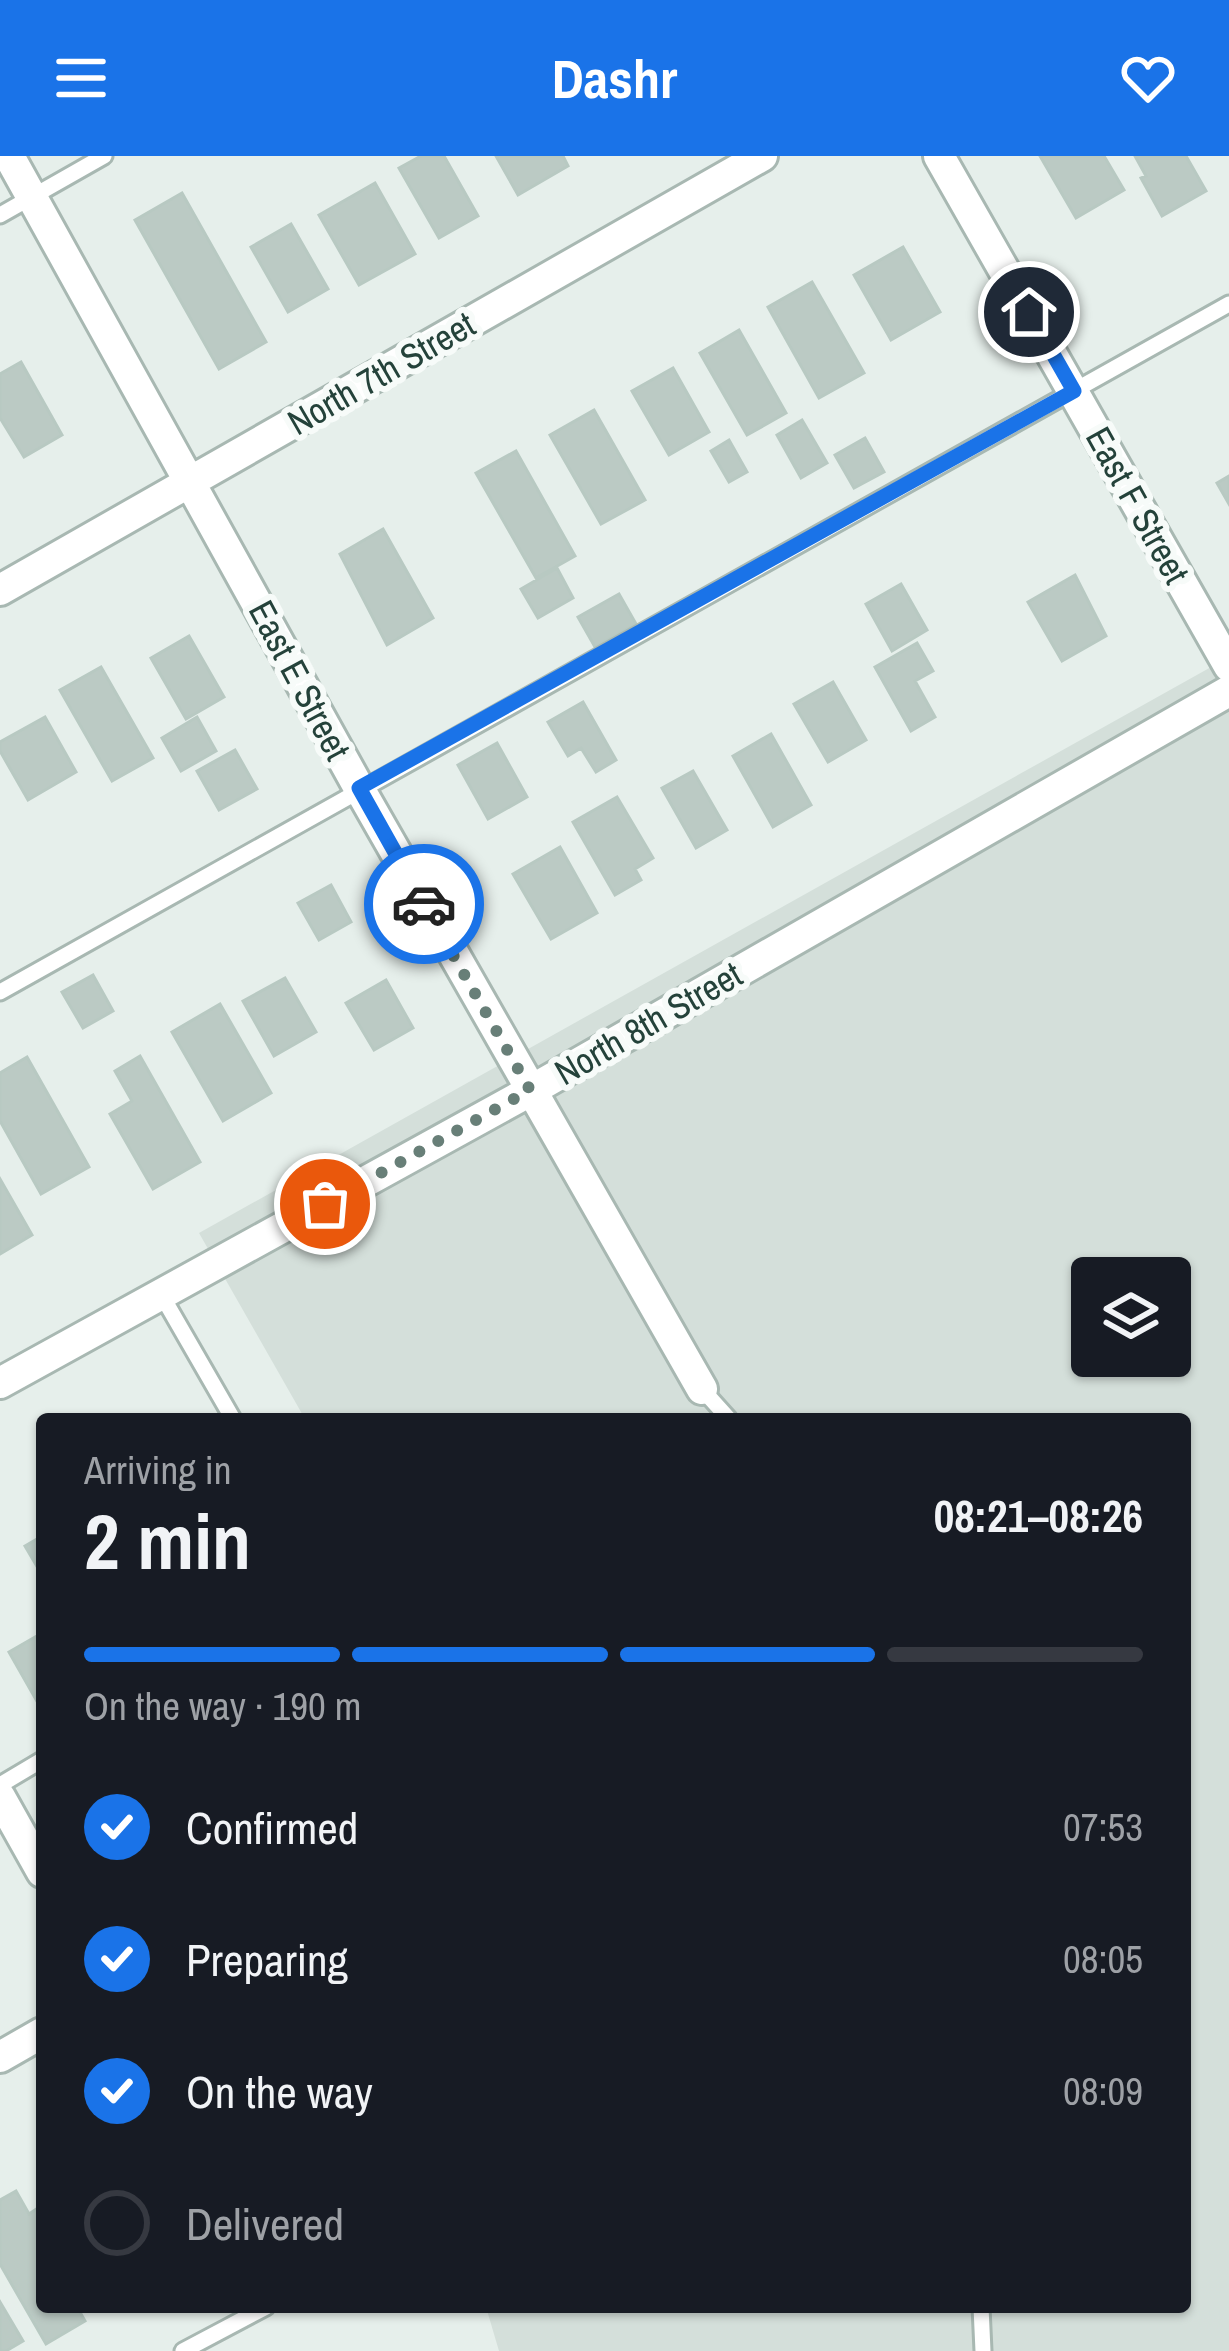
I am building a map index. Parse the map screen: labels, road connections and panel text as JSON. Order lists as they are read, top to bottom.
{
  "streets": {
    "street": [
      "North 7th Street",
      "East F Street",
      "East E Street",
      "North 8th Street"
    ]
  },
  "crossings": [
    ["North 7th Street", "East E Street"],
    ["East E Street", "North 8th Street"]
  ],
  "page": {
    "header": "Dashr",
    "heading": ["2 min", "Arriving in", "08:21–08:26"],
    "bar": "On the way · 190 m",
    "list": [
      ["Confirmed", "07:53"],
      ["Preparing", "08:05"],
      ["On the way", "08:09"],
      "Delivered"
    ]
  }
}
